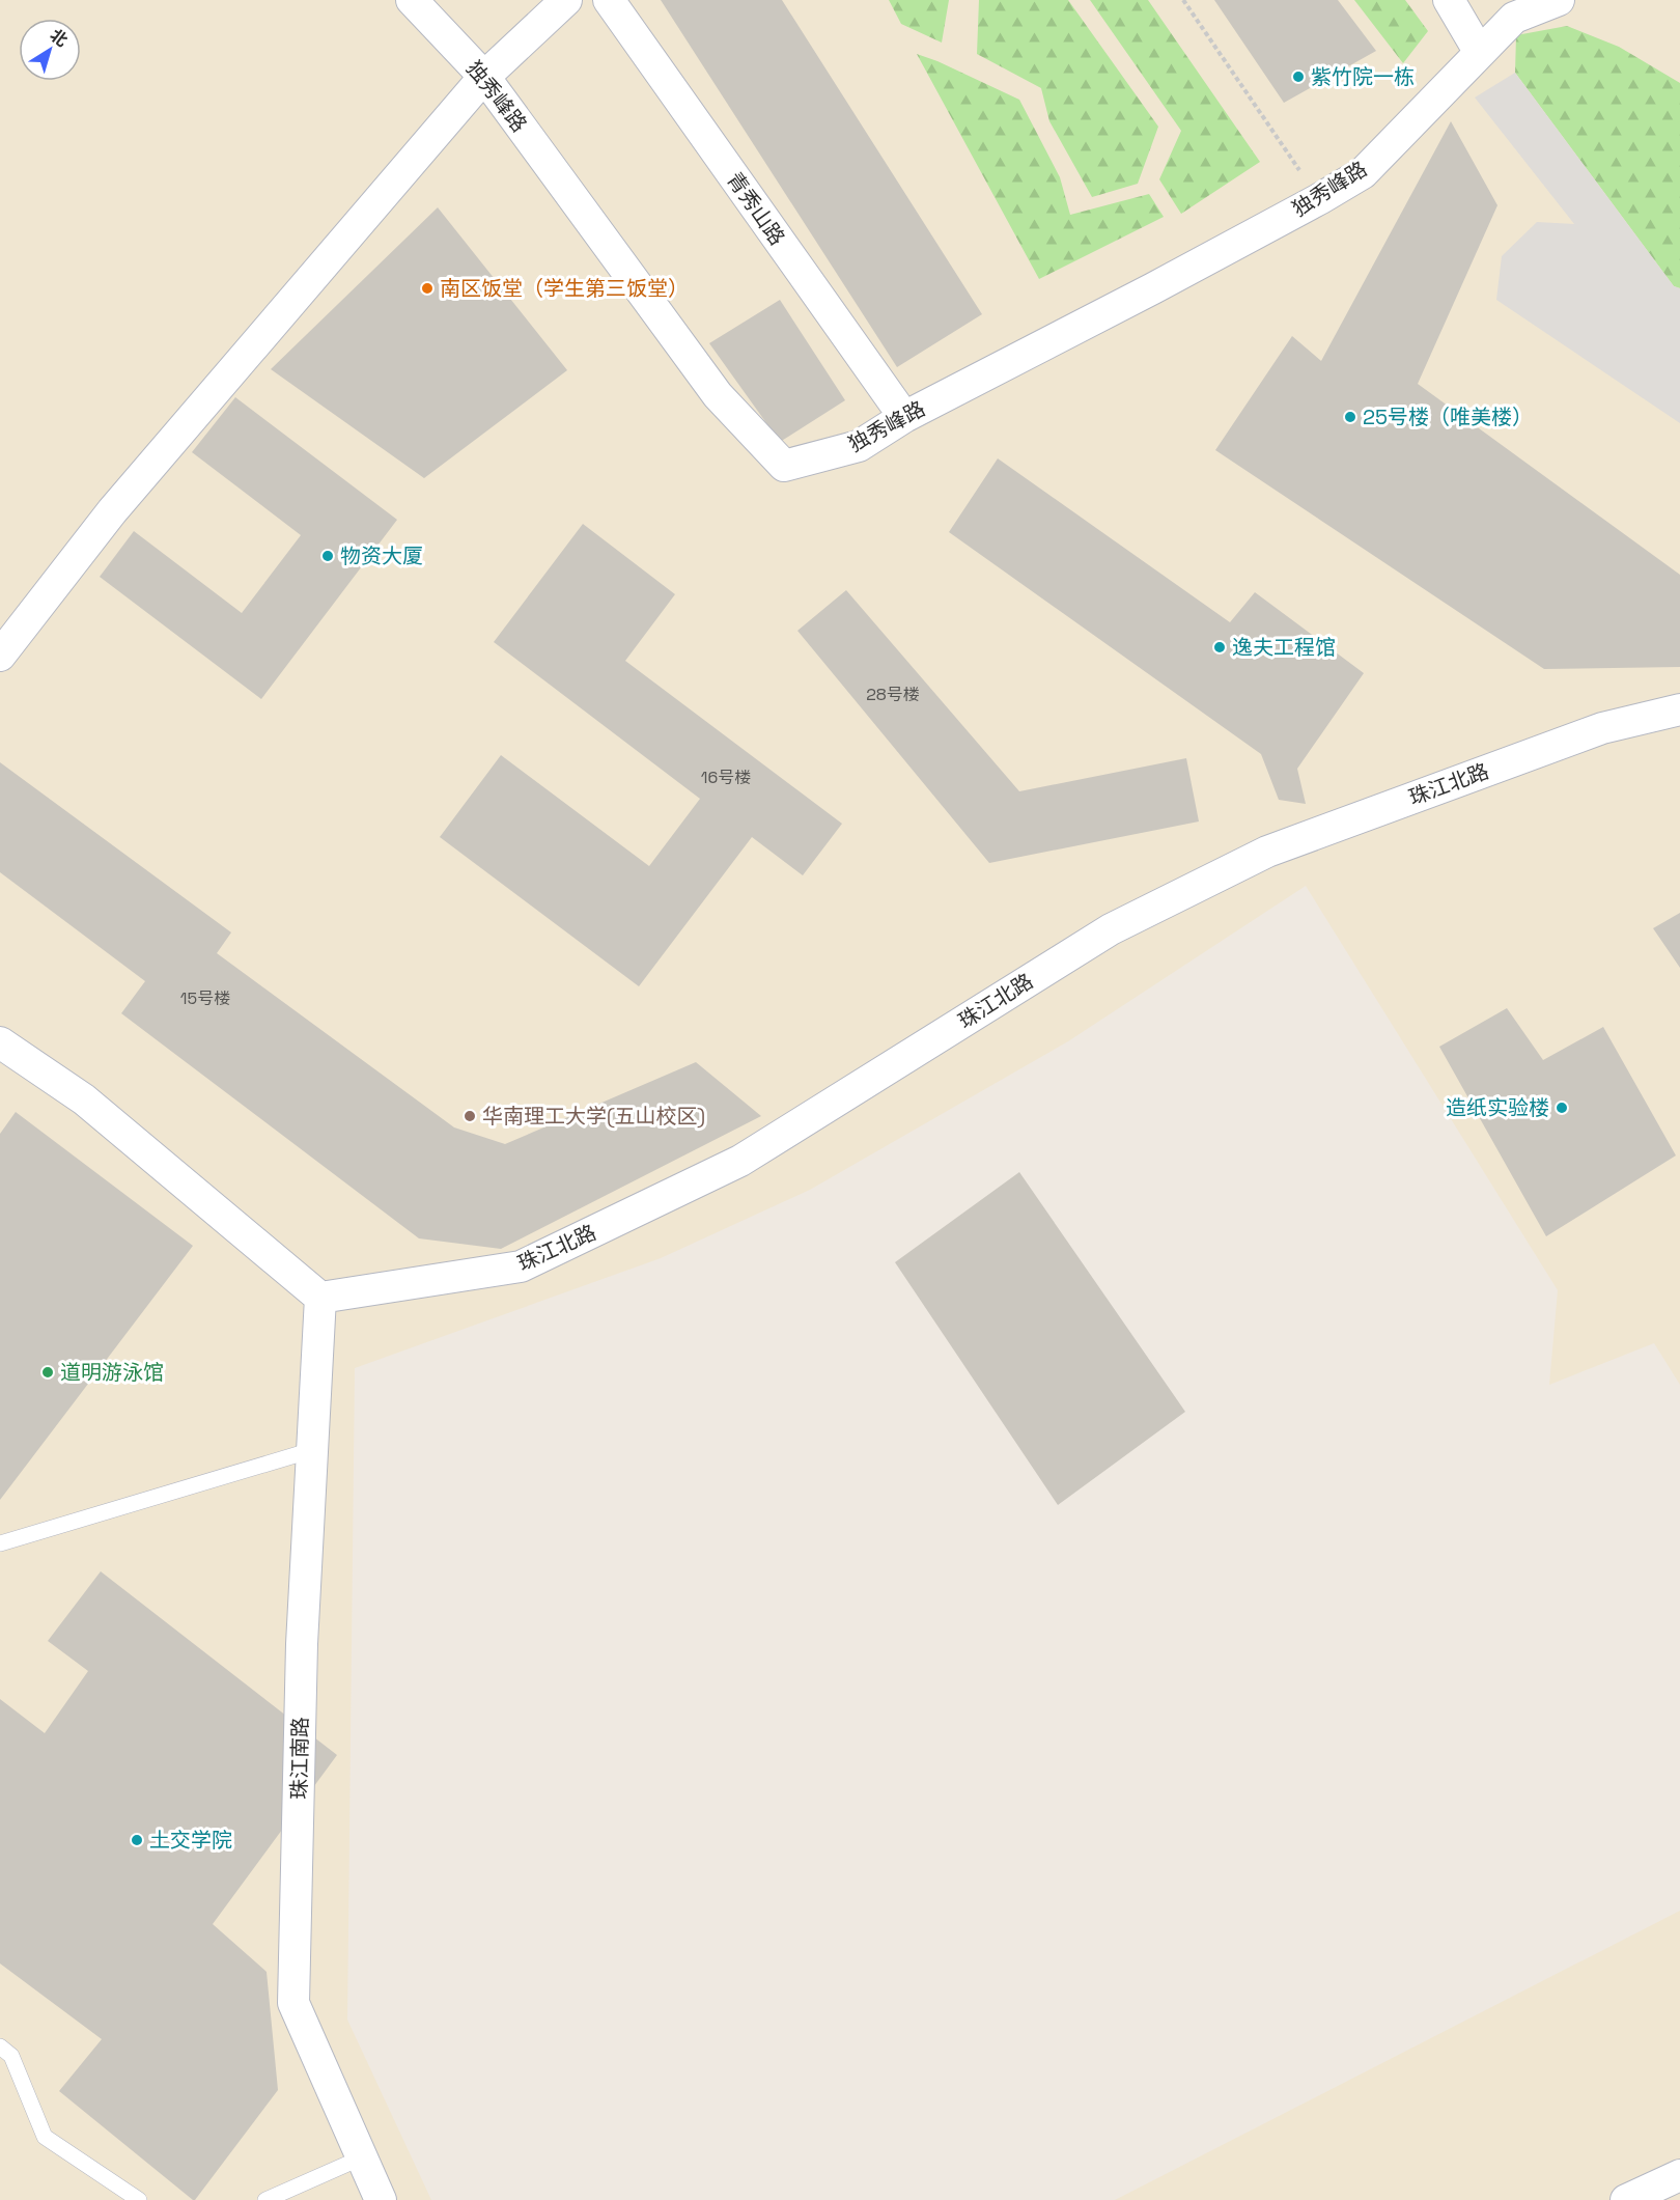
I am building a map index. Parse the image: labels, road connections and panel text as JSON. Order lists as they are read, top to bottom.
{
  "streets": {
    "street": [
      "独秀峰路",
      "青秀山路",
      "珠江北路",
      "珠江南路"
    ]
  },
  "crossings": [
    ["独秀峰路", "青秀山路"],
    ["珠江北路", "珠江南路"]
  ],
  "places": [
    "紫竹院一栋",
    "南区饭堂（学生第三饭堂）",
    "25号楼（唯美楼）",
    "物资大厦",
    "逸夫工程馆",
    "造纸实验楼",
    "华南理工大学(五山校区)",
    "道明游泳馆",
    "土交学院"
  ],
  "house_numbers": ["28号楼", "16号楼", "15号楼"],
  "north": "top right"
}
